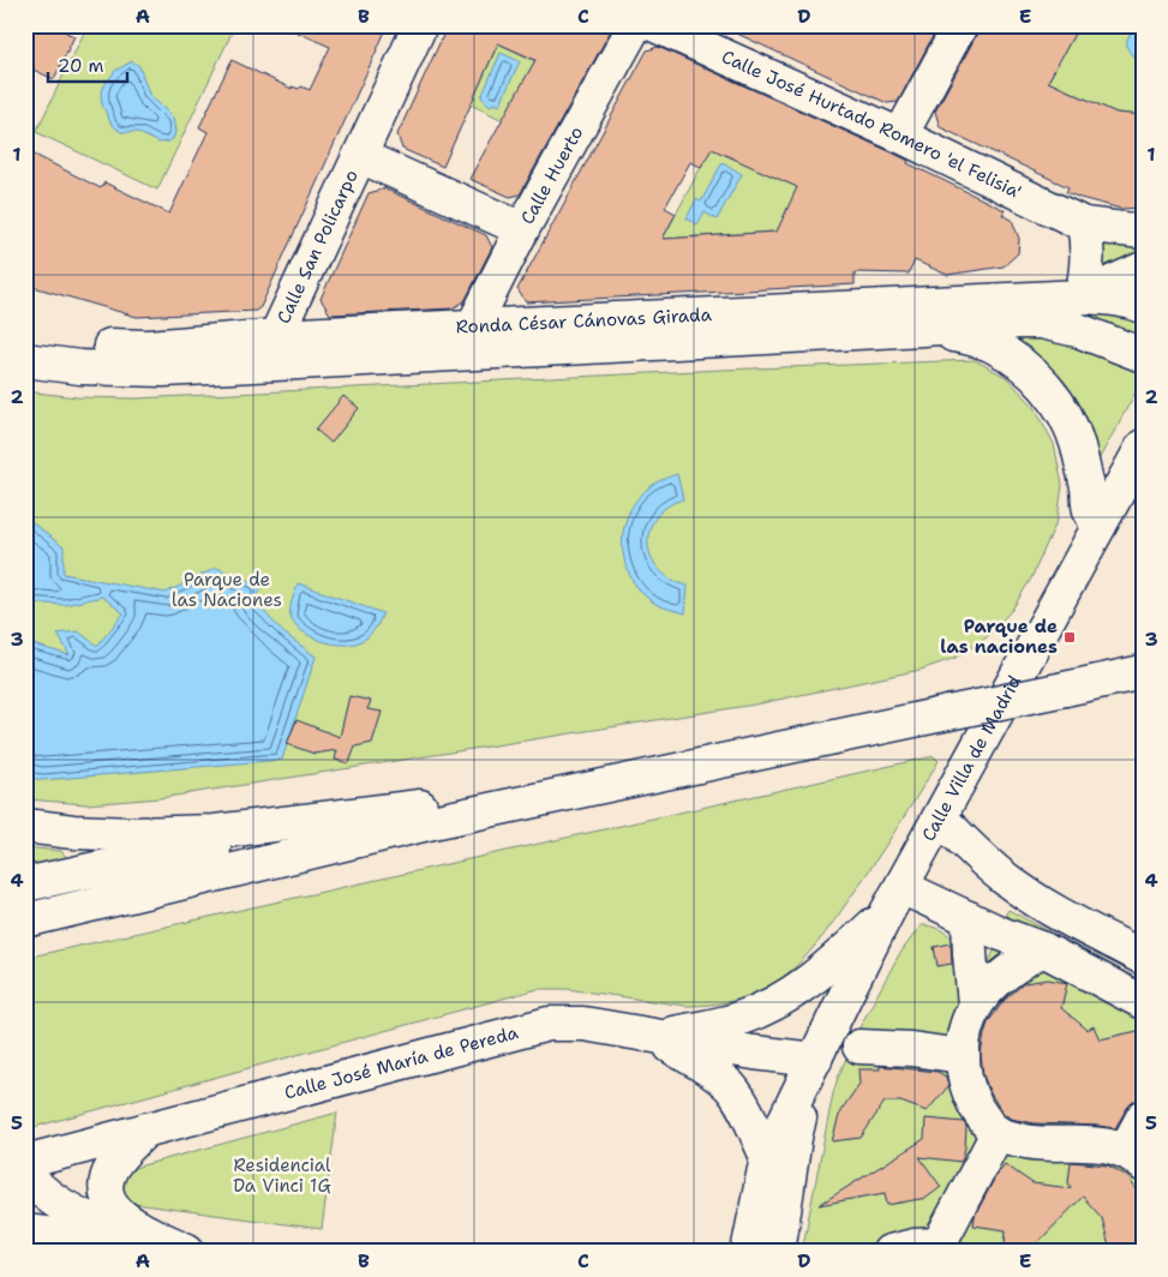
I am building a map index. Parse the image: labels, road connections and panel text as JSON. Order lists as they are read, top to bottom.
{
  "streets": {
    "main road": [
      "Calle José Hurtado Romero 'el Felisia'",
      "Calle Huerto",
      "Calle San Policarpo",
      "Ronda César Cánovas Girada",
      "Calle Villa de Madrid",
      "Calle José María de Pereda"
    ]
  },
  "crossings": [
    ["Calle Huerto", "Calle San Policarpo"],
    ["Calle Huerto", "Ronda César Cánovas Girada"],
    ["Calle San Policarpo", "Ronda César Cánovas Girada"],
    ["Ronda César Cánovas Girada", "Calle Villa de Madrid"],
    ["Calle Villa de Madrid", "Calle José María de Pereda"]
  ],
  "parks": ["Parque de las Naciones", "Residencial Da Vinci 1G"],
  "places": {
    "transit": ["Parque de las naciones"]
  },
  "scale_bar": "20 m",
  "grid": {
    "columns": [
      "A",
      "B",
      "C",
      "D",
      "E"
    ],
    "rows": [
      "1",
      "2",
      "3",
      "4",
      "5"
    ]
  }
}
